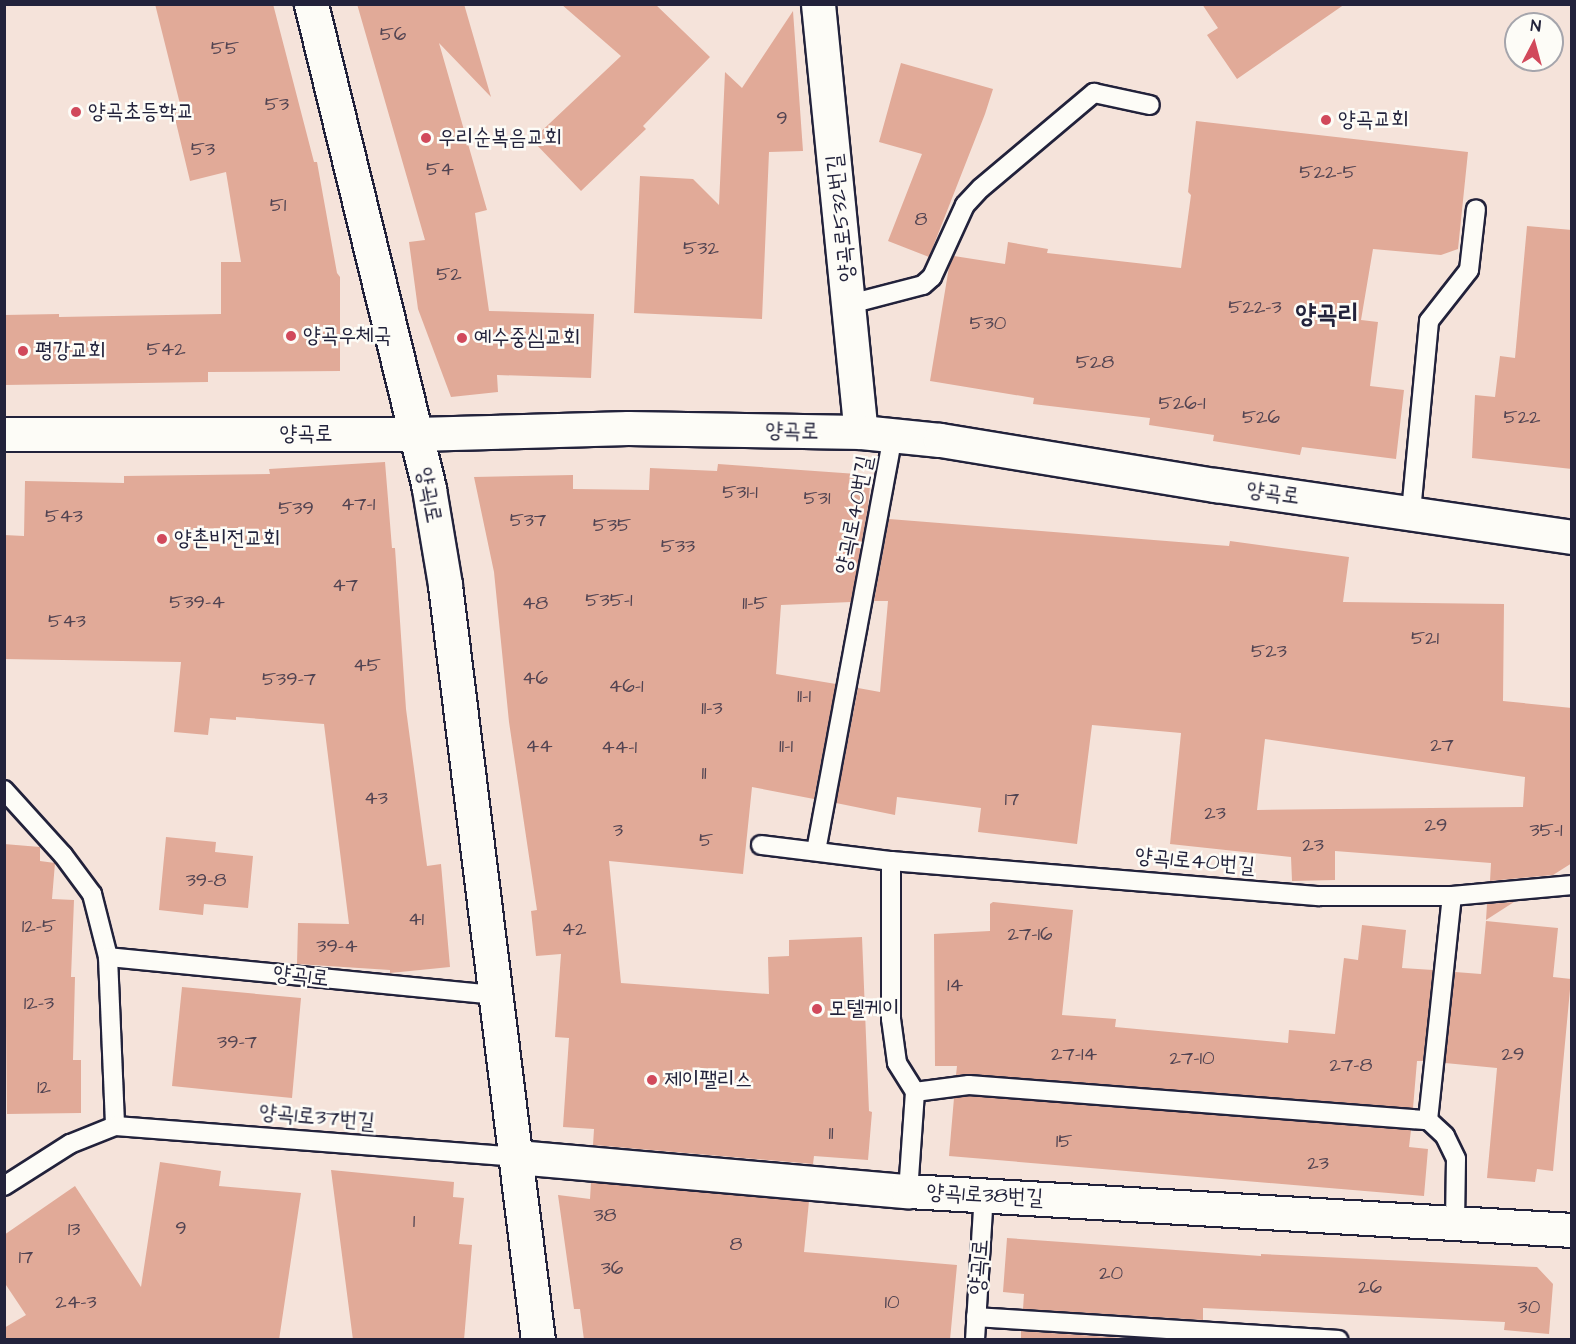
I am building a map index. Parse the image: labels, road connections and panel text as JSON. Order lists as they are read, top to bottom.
{
  "streets": {
    "street": [
      "양곡로532번길",
      "양곡로",
      "양곡1로",
      "양곡1로38번길"
    ],
    "lane": ["양곡1로40번길", "양곡1로37번길"]
  },
  "crossings": [
    ["양곡로532번길", "양곡로"],
    ["양곡로", "양곡1로"],
    ["양곡로", "양곡1로40번길"],
    ["양곡1로", "양곡1로37번길"],
    ["양곡1로", "양곡1로38번길"],
    ["양곡1로37번길", "양곡1로38번길"]
  ],
  "districts": ["양곡리"],
  "places": [
    "양곡초등학교",
    "양곡교회",
    "우리순복음교회",
    "양곡우체국",
    "예수중심교회",
    "평강교회",
    "양촌비전교회",
    "모텔케이",
    "제이팰리스"
  ],
  "house_numbers": [
    "56",
    "55",
    "53",
    "9",
    "53",
    "54",
    "522-5",
    "51",
    "8",
    "532",
    "52",
    "522-3",
    "530",
    "542",
    "528",
    "526-1",
    "526",
    "522",
    "531-1",
    "531",
    "47-1",
    "539",
    "543",
    "537",
    "535",
    "533",
    "47",
    "535-1",
    "539-4",
    "48",
    "11-5",
    "543",
    "521",
    "523",
    "45",
    "46",
    "539-7",
    "46-1",
    "11-1",
    "11-3",
    "27",
    "44",
    "11-1",
    "44-1",
    "11",
    "43",
    "17",
    "23",
    "29",
    "3",
    "35-1",
    "5",
    "23",
    "39-8",
    "41",
    "12-5",
    "42",
    "27-16",
    "39-4",
    "14",
    "12-3",
    "39-7",
    "27-14",
    "29",
    "27-10",
    "27-8",
    "12",
    "11",
    "15",
    "23",
    "38",
    "1",
    "9",
    "13",
    "8",
    "17",
    "36",
    "20",
    "26",
    "24-3",
    "10",
    "30"
  ],
  "north": "top"
}
